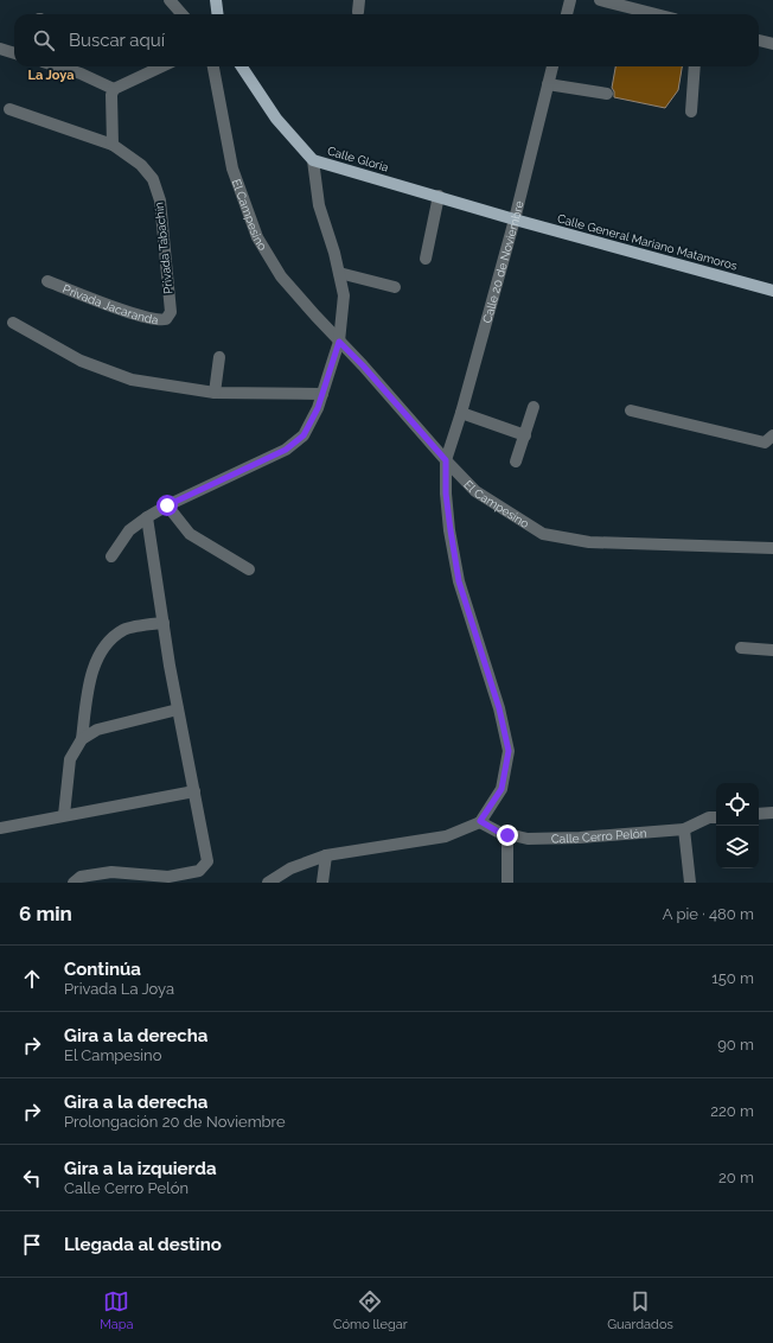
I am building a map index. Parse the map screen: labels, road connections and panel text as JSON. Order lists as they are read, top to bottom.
{
  "streets": {
    "main road": ["Calle Gloria", "Calle General Mariano Matamoros"],
    "street": [
      "El Campesino",
      "Privada Tabachín",
      "Calle 20 de Noviembre",
      "Privada Jacaranda",
      "Calle Cerro Pelón"
    ]
  },
  "crossings": [
    ["Calle Gloria", "Calle General Mariano Matamoros"],
    ["Calle Gloria", "Calle 20 de Noviembre"],
    ["El Campesino", "Calle 20 de Noviembre"],
    ["Calle General Mariano Matamoros", "Calle 20 de Noviembre"],
    ["Privada Tabachín", "Privada Jacaranda"],
    ["Calle 20 de Noviembre", "Calle Cerro Pelón"]
  ],
  "districts": ["La Joya"],
  "page": {
    "search": "Buscar aquí",
    "heading": ["6 min", "A pie · 480 m"],
    "list": [
      ["Continúa", "Privada La Joya", "150 m"],
      ["Gira a la derecha", "El Campesino", "90 m"],
      ["Gira a la derecha", "Prolongación 20 de Noviembre", "220 m"],
      ["Gira a la izquierda", "Calle Cerro Pelón", "20 m"],
      "Llegada al destino"
    ],
    "nav": ["Mapa", "Cómo llegar", "Guardados"]
  }
}
